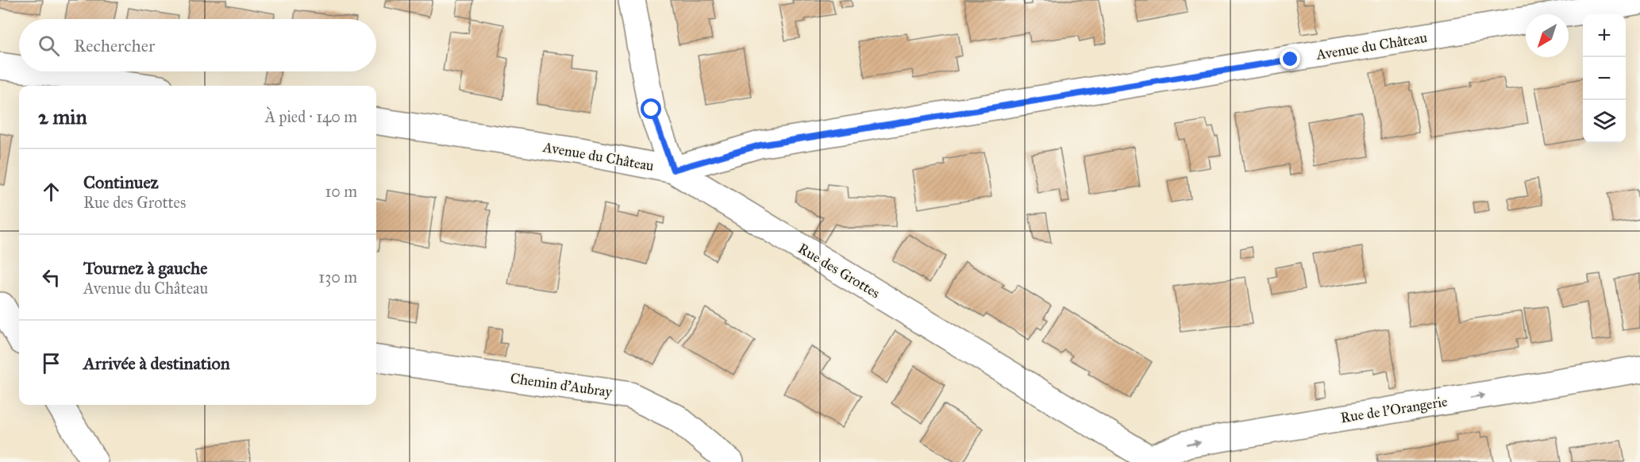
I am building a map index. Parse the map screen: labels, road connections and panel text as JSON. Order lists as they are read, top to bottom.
{
  "streets": {
    "street": [
      "Avenue du Château",
      "Rue des Grottes",
      "Chemin d'Aubray",
      "Rue de l'Orangerie"
    ]
  },
  "crossings": [
    ["Avenue du Château", "Rue des Grottes"],
    ["Rue des Grottes", "Rue de l'Orangerie"]
  ],
  "one_way": ["Rue de l'Orangerie"],
  "north": "bottom left",
  "page": {
    "map_buttons": ["+", "−"],
    "search": "Rechercher",
    "heading": ["2 min", "À pied · 140 m"],
    "list": [
      ["Continuez", "Rue des Grottes", "10 m"],
      ["Tournez à gauche", "Avenue du Château", "130 m"],
      "Arrivée à destination"
    ]
  }
}
